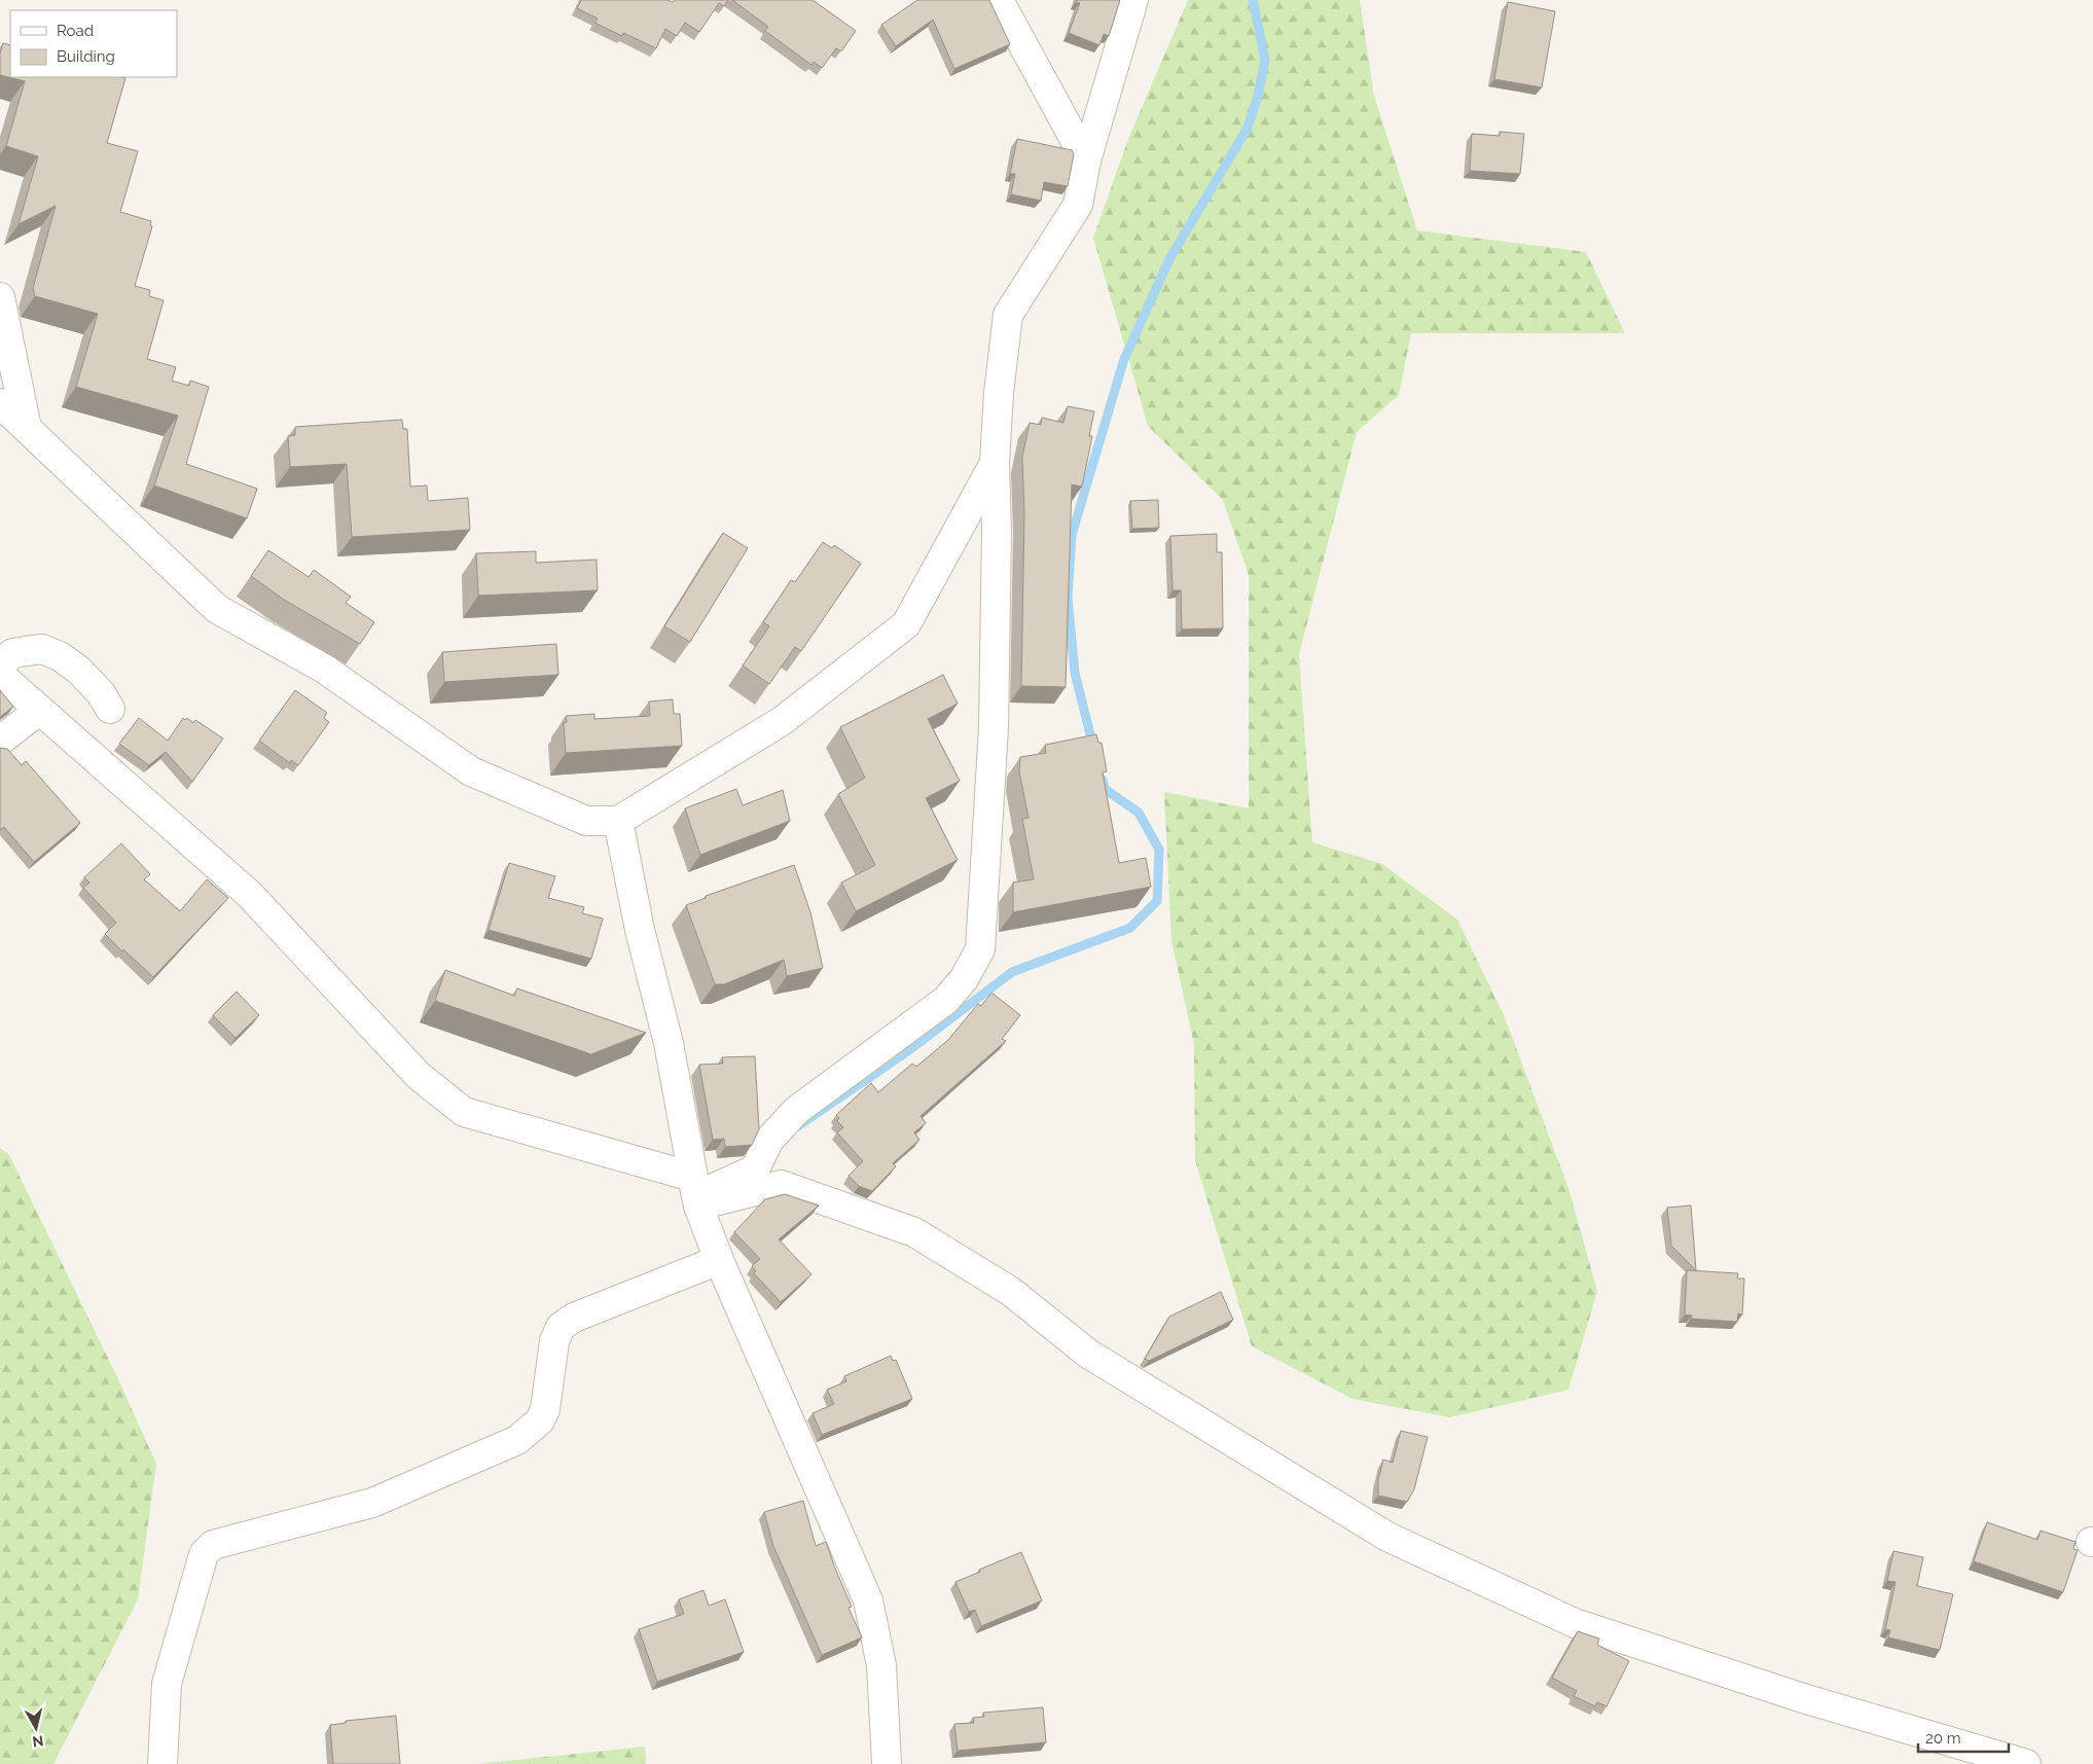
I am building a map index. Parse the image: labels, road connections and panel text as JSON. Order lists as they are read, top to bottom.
{
  "legend": ["Road", "Building"],
  "scale_bar": "20 m",
  "north": "bottom"
}
